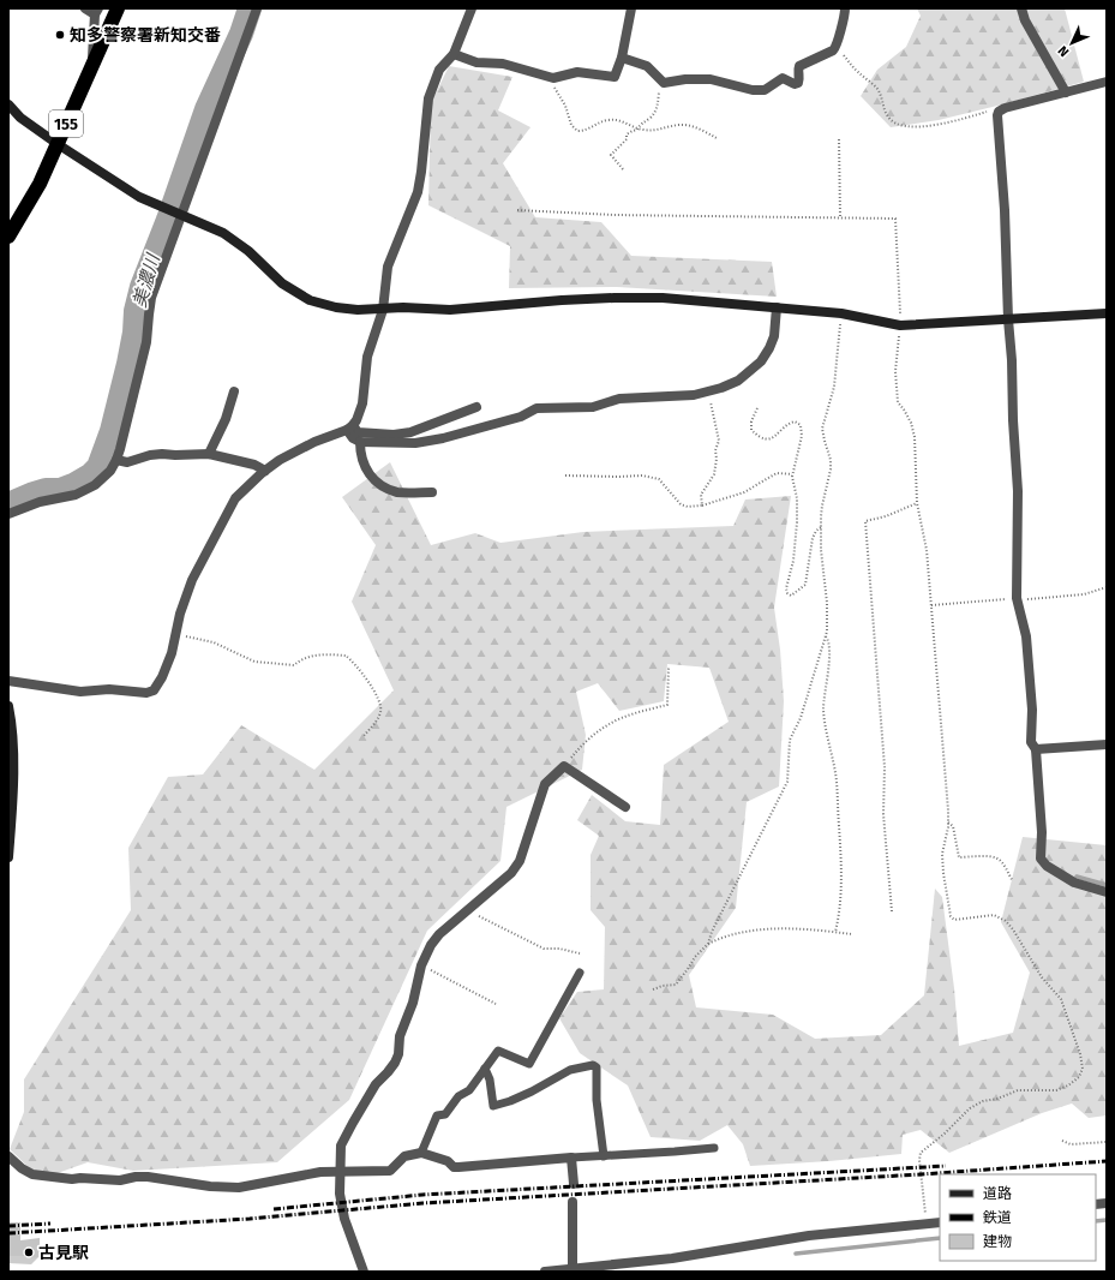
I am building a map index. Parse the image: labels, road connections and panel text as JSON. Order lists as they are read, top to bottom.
{
  "streets": {
    "highway": ["155"]
  },
  "water": ["美濃川"],
  "places": ["知多警察署新知交番", "古見駅"],
  "legend": ["道路", "鉄道", "建物"],
  "north": "bottom left"
}
